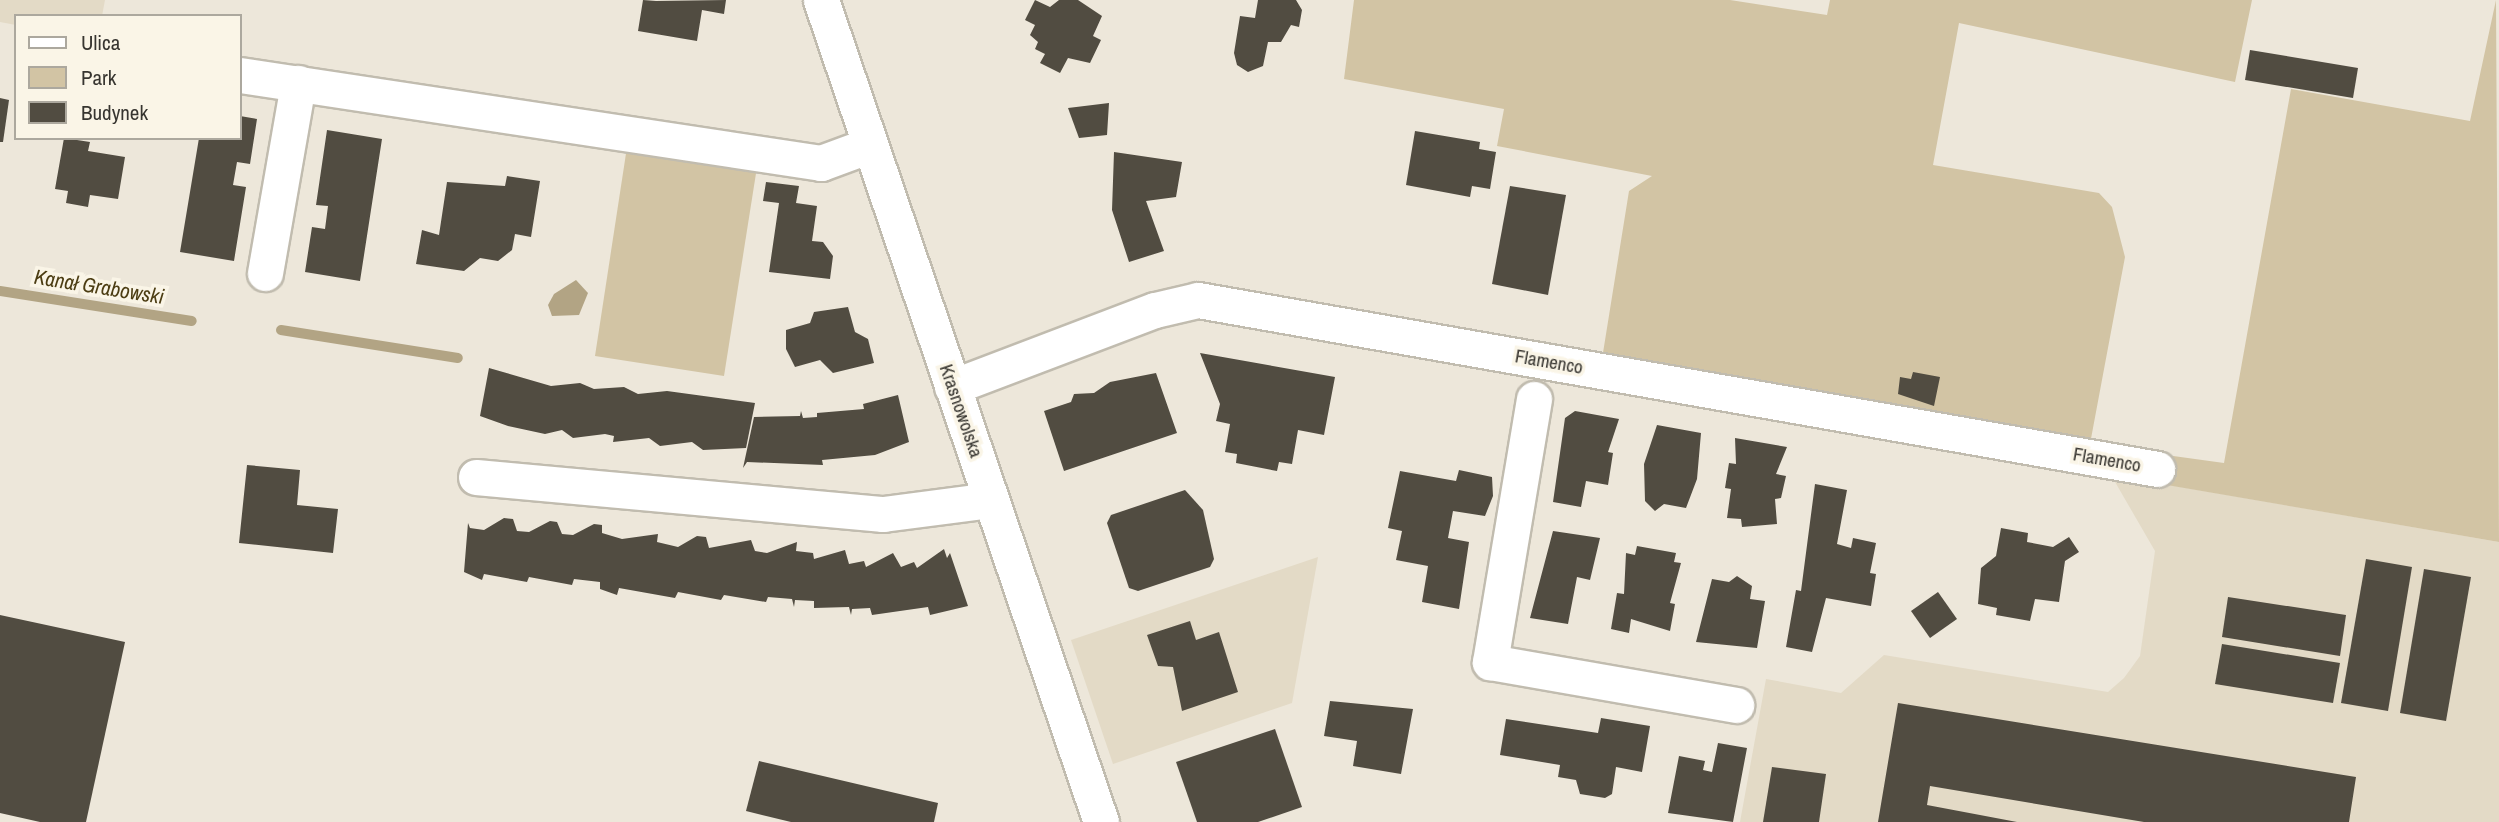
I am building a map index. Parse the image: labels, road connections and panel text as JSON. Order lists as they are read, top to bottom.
{
  "streets": {
    "street": ["Flamenco", "Krasnowolska"]
  },
  "crossings": [
    ["Flamenco", "Krasnowolska"]
  ],
  "water": ["Kanał Grabowski"],
  "legend": ["Ulica", "Park", "Budynek"]
}
